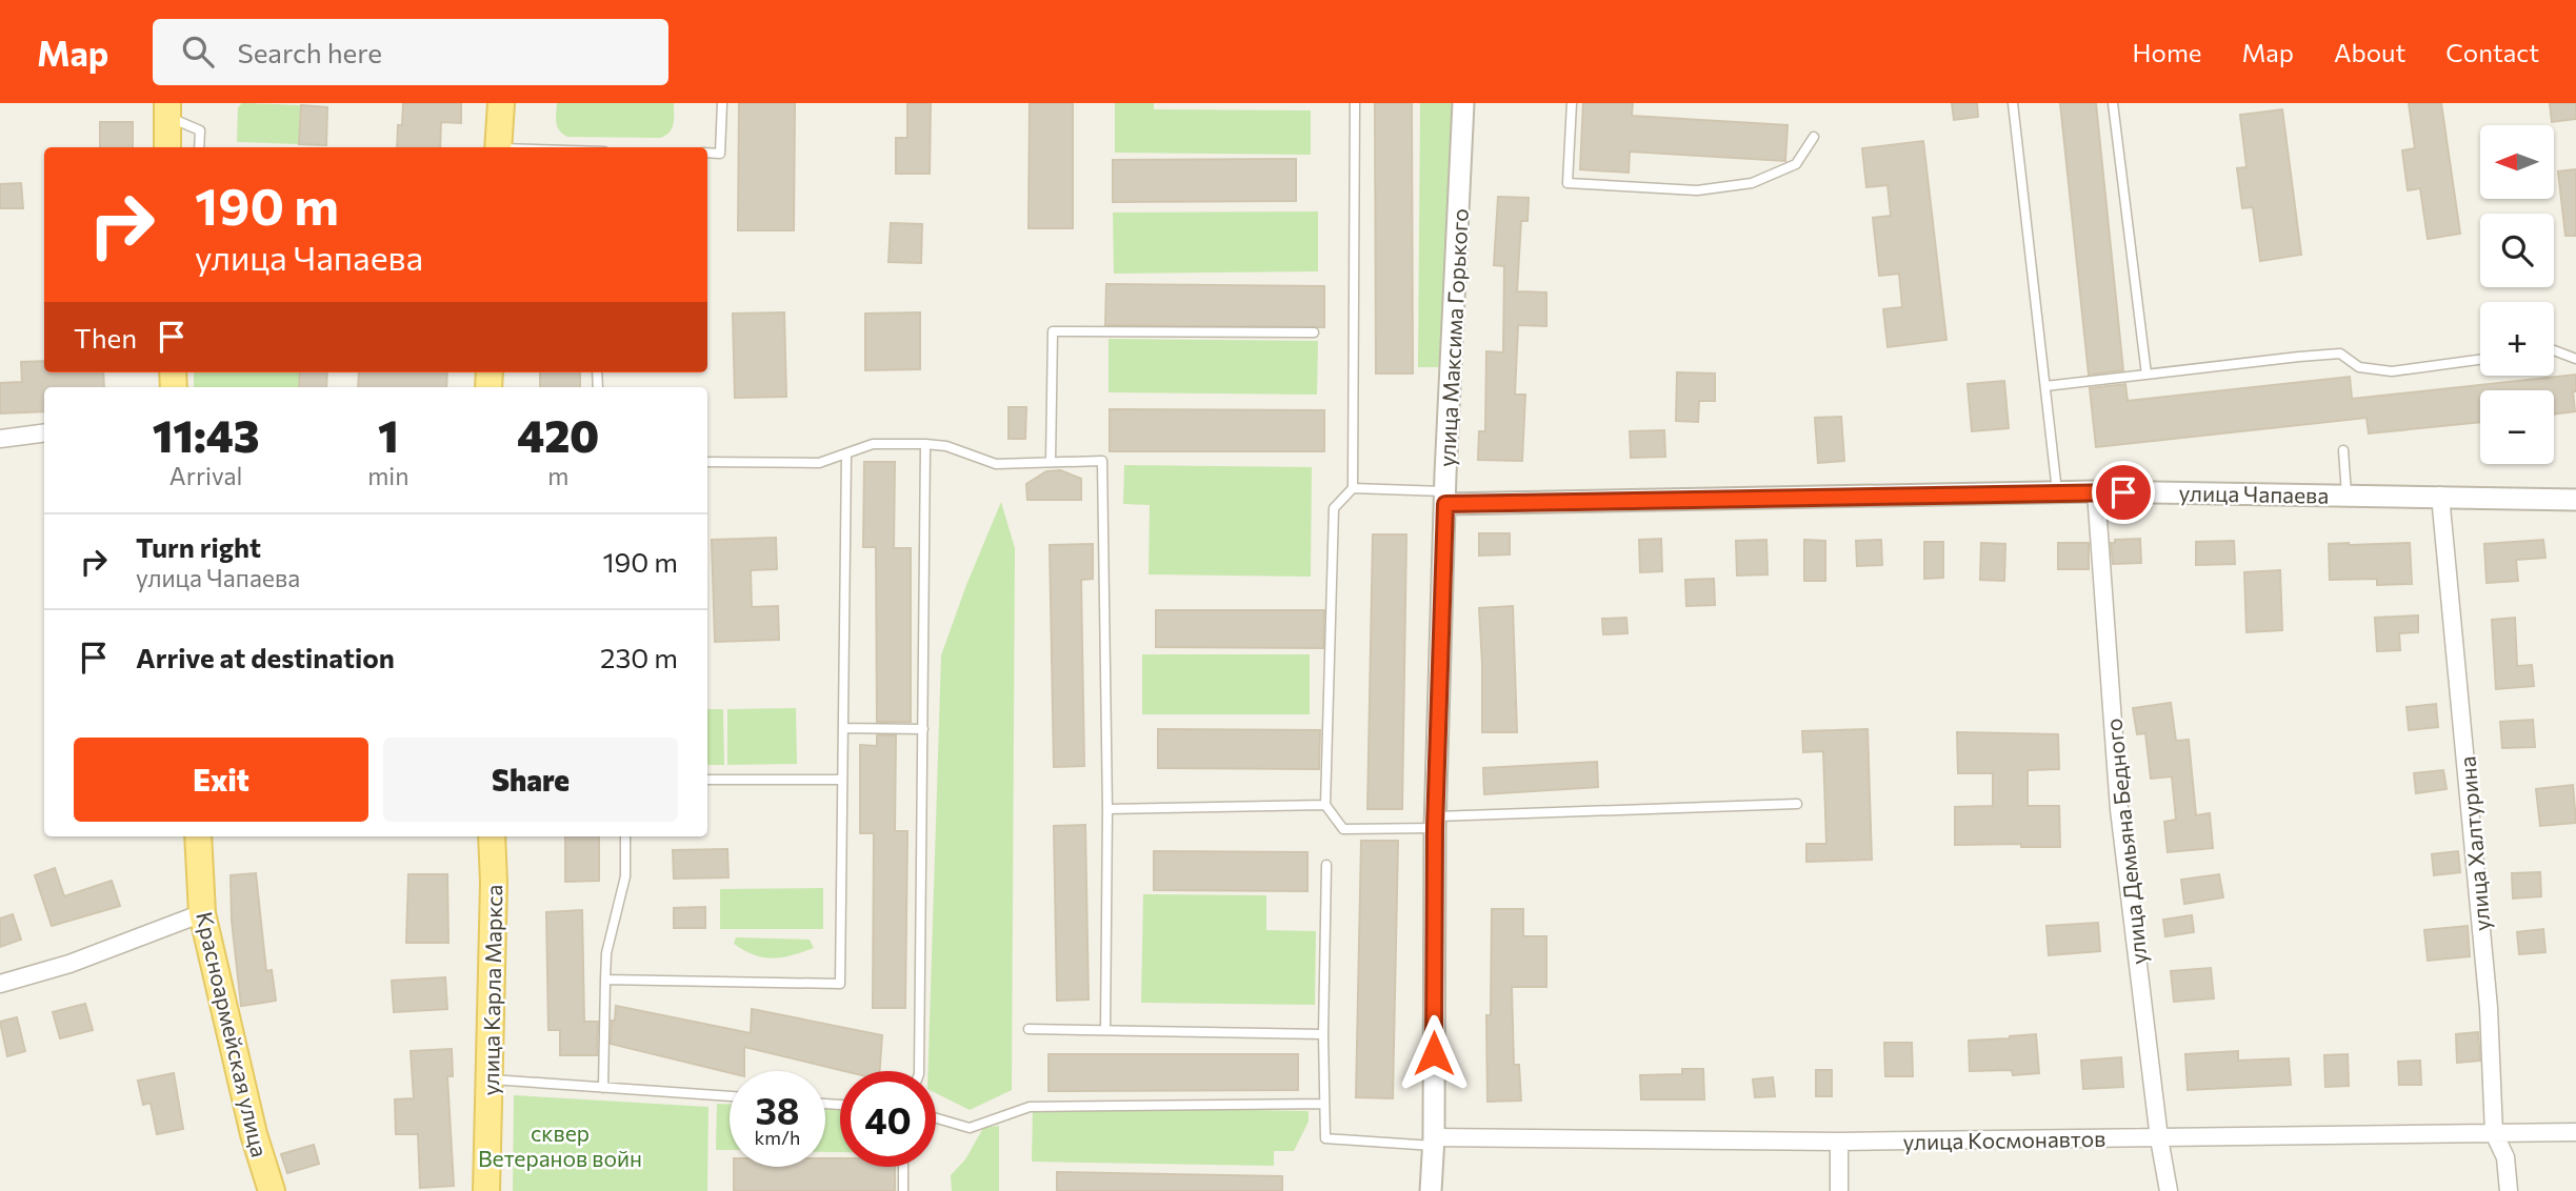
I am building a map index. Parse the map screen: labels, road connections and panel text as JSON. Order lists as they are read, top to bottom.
{
  "streets": {
    "main road": ["улица Карла Маркса", "Красноармейская улица"],
    "street": [
      "улица Максима Горького",
      "улица Чапаева",
      "улица Демьяна Бедного",
      "улица Халтурина",
      "улица Космонавтов"
    ]
  },
  "crossings": [
    ["улица Максима Горького", "улица Чапаева"],
    ["улица Максима Горького", "улица Космонавтов"],
    ["улица Чапаева", "улица Демьяна Бедного"],
    ["улица Чапаева", "улица Халтурина"],
    ["улица Демьяна Бедного", "улица Космонавтов"],
    ["улица Халтурина", "улица Космонавтов"]
  ],
  "parks": ["сквер Ветеранов войн"],
  "north": "left",
  "page": {
    "header": "Map",
    "search": "Search here",
    "nav": [
      "Home",
      "Map",
      "About",
      "Contact"
    ],
    "map_buttons": ["+", "−"],
    "turn": ["190 m", "улица Чапаева"],
    "then": "Then",
    "eta": [
      "11:43",
      "Arrival",
      "1",
      "min",
      "420",
      "m"
    ],
    "list": [
      {
        "name": "Turn right",
        "note": "улица Чапаева",
        "value": "190 m"
      },
      {
        "name": "Arrive at destination",
        "value": "230 m"
      }
    ],
    "buttons": ["Exit", "Share"],
    "speed": "38 km/h",
    "limit": "40"
  }
}
